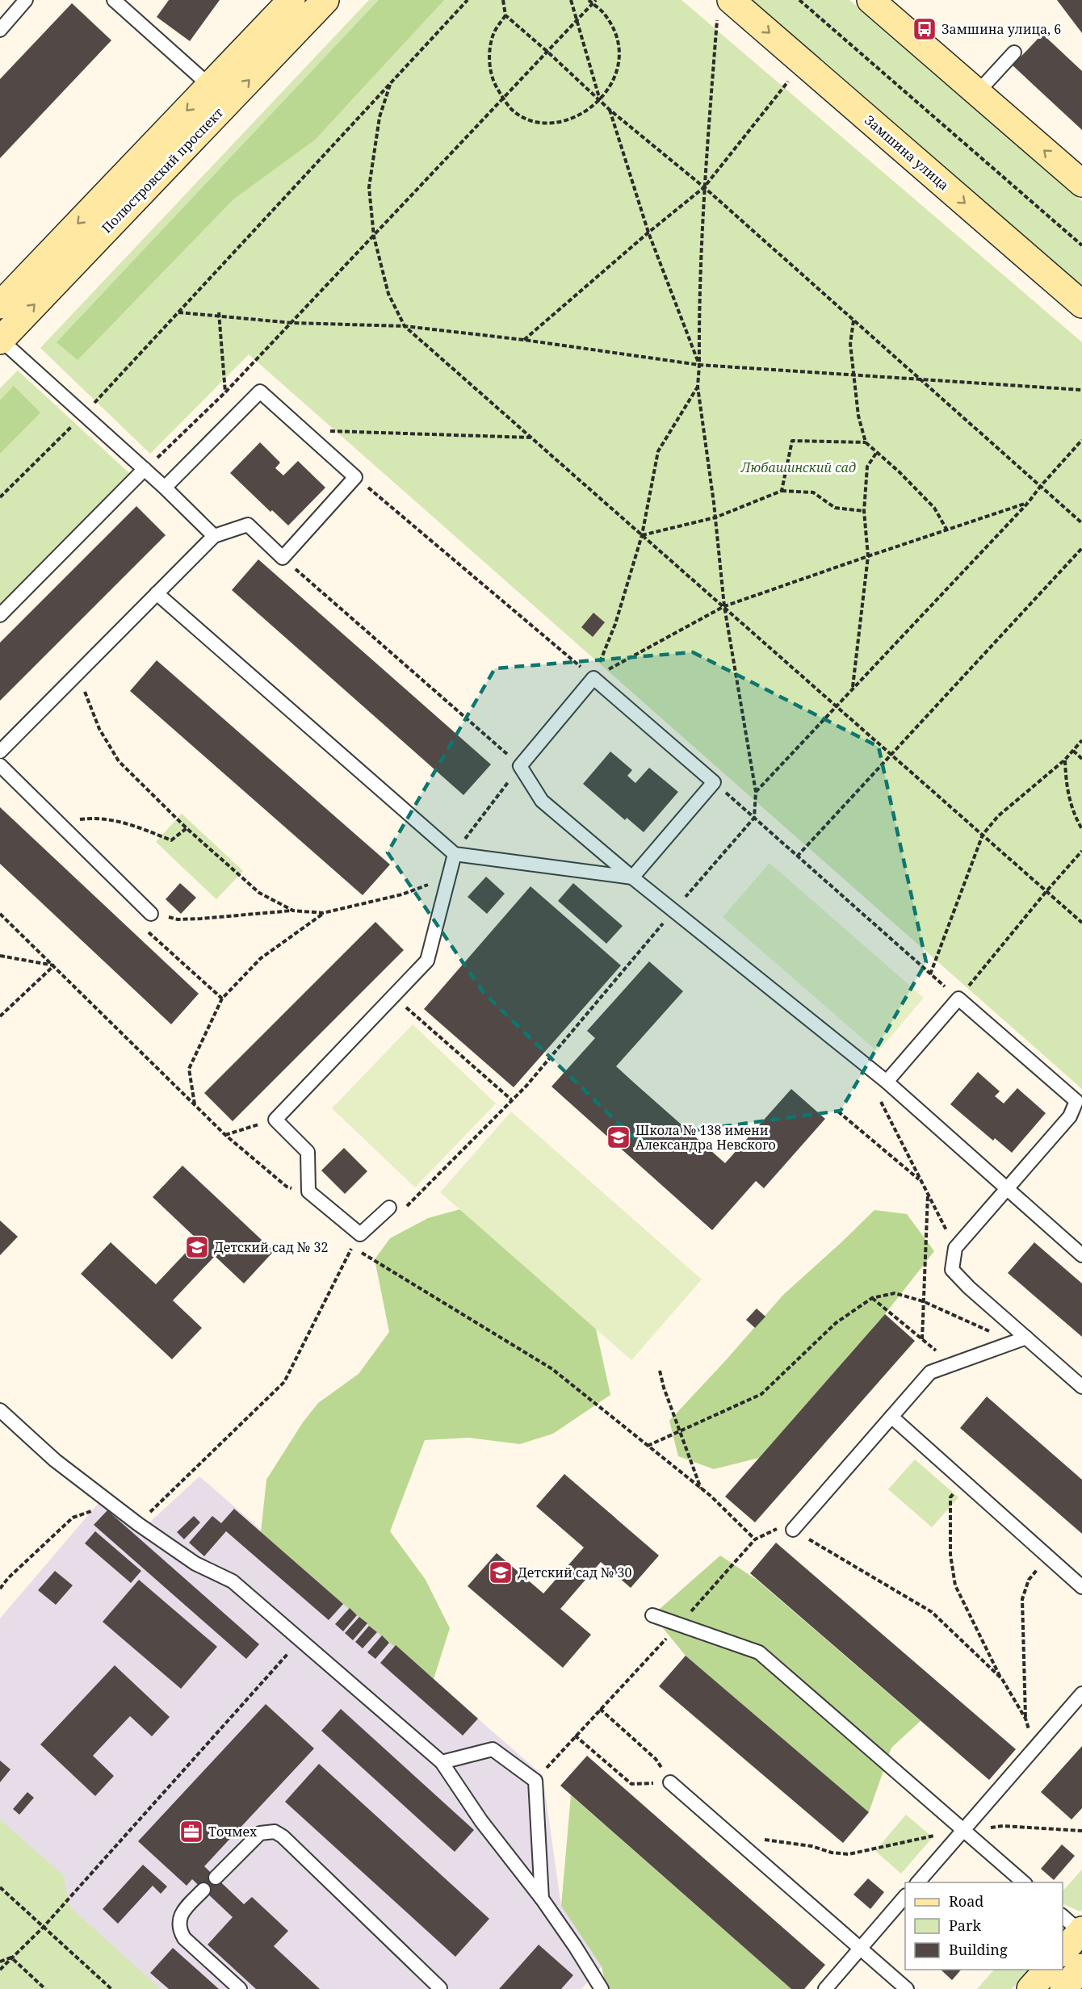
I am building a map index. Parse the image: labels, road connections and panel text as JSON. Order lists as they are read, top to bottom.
{
  "streets": {
    "main road": ["Замшина улица", "Полюстровский проспект"]
  },
  "parks": ["Любашинский сад"],
  "places": {
    "bus stop": ["Замшина улица, 6"],
    "school or university": ["Школа № 138 имени Александра Невского", "Детский сад № 32", "Детский сад № 30"],
    "office": ["Точмех"]
  },
  "legend": ["Road", "Park", "Building"]
}
